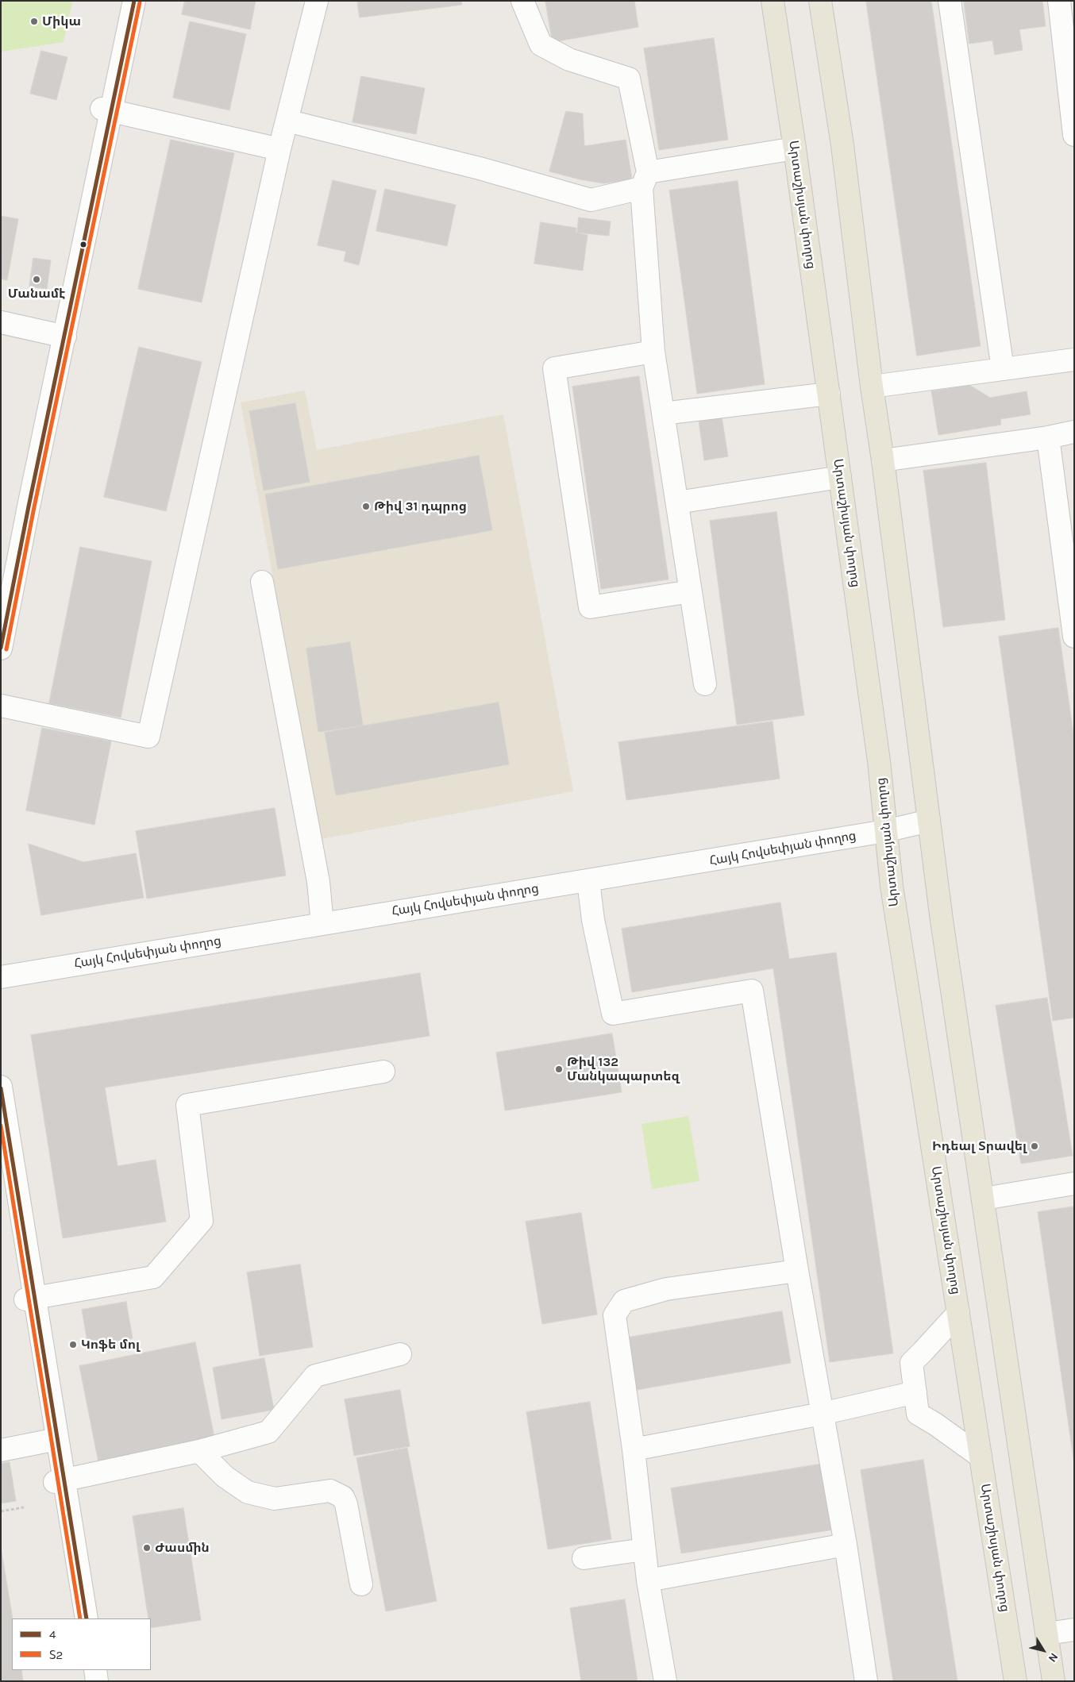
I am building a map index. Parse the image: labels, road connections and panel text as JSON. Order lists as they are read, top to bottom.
{
  "streets": {
    "main road": ["Արտաշիսյան փողոց"],
    "street": ["Հայկ Հովսեփյան փողոց"]
  },
  "crossings": [
    ["Արտաշիսյան փողոց", "Հայկ Հովսեփյան փողոց"]
  ],
  "places": [
    "Միկա",
    "Մանամէ",
    "Թիվ 31 դպրոց",
    "Թիվ 132 Մանկապարտեզ",
    "Իդեալ Տրավել",
    "Կոֆե մոլ",
    "Ժասմին"
  ],
  "lines": ["transit line 4", "transit line Տ2"],
  "legend": ["4", "Տ2"],
  "north": "bottom right"
}
